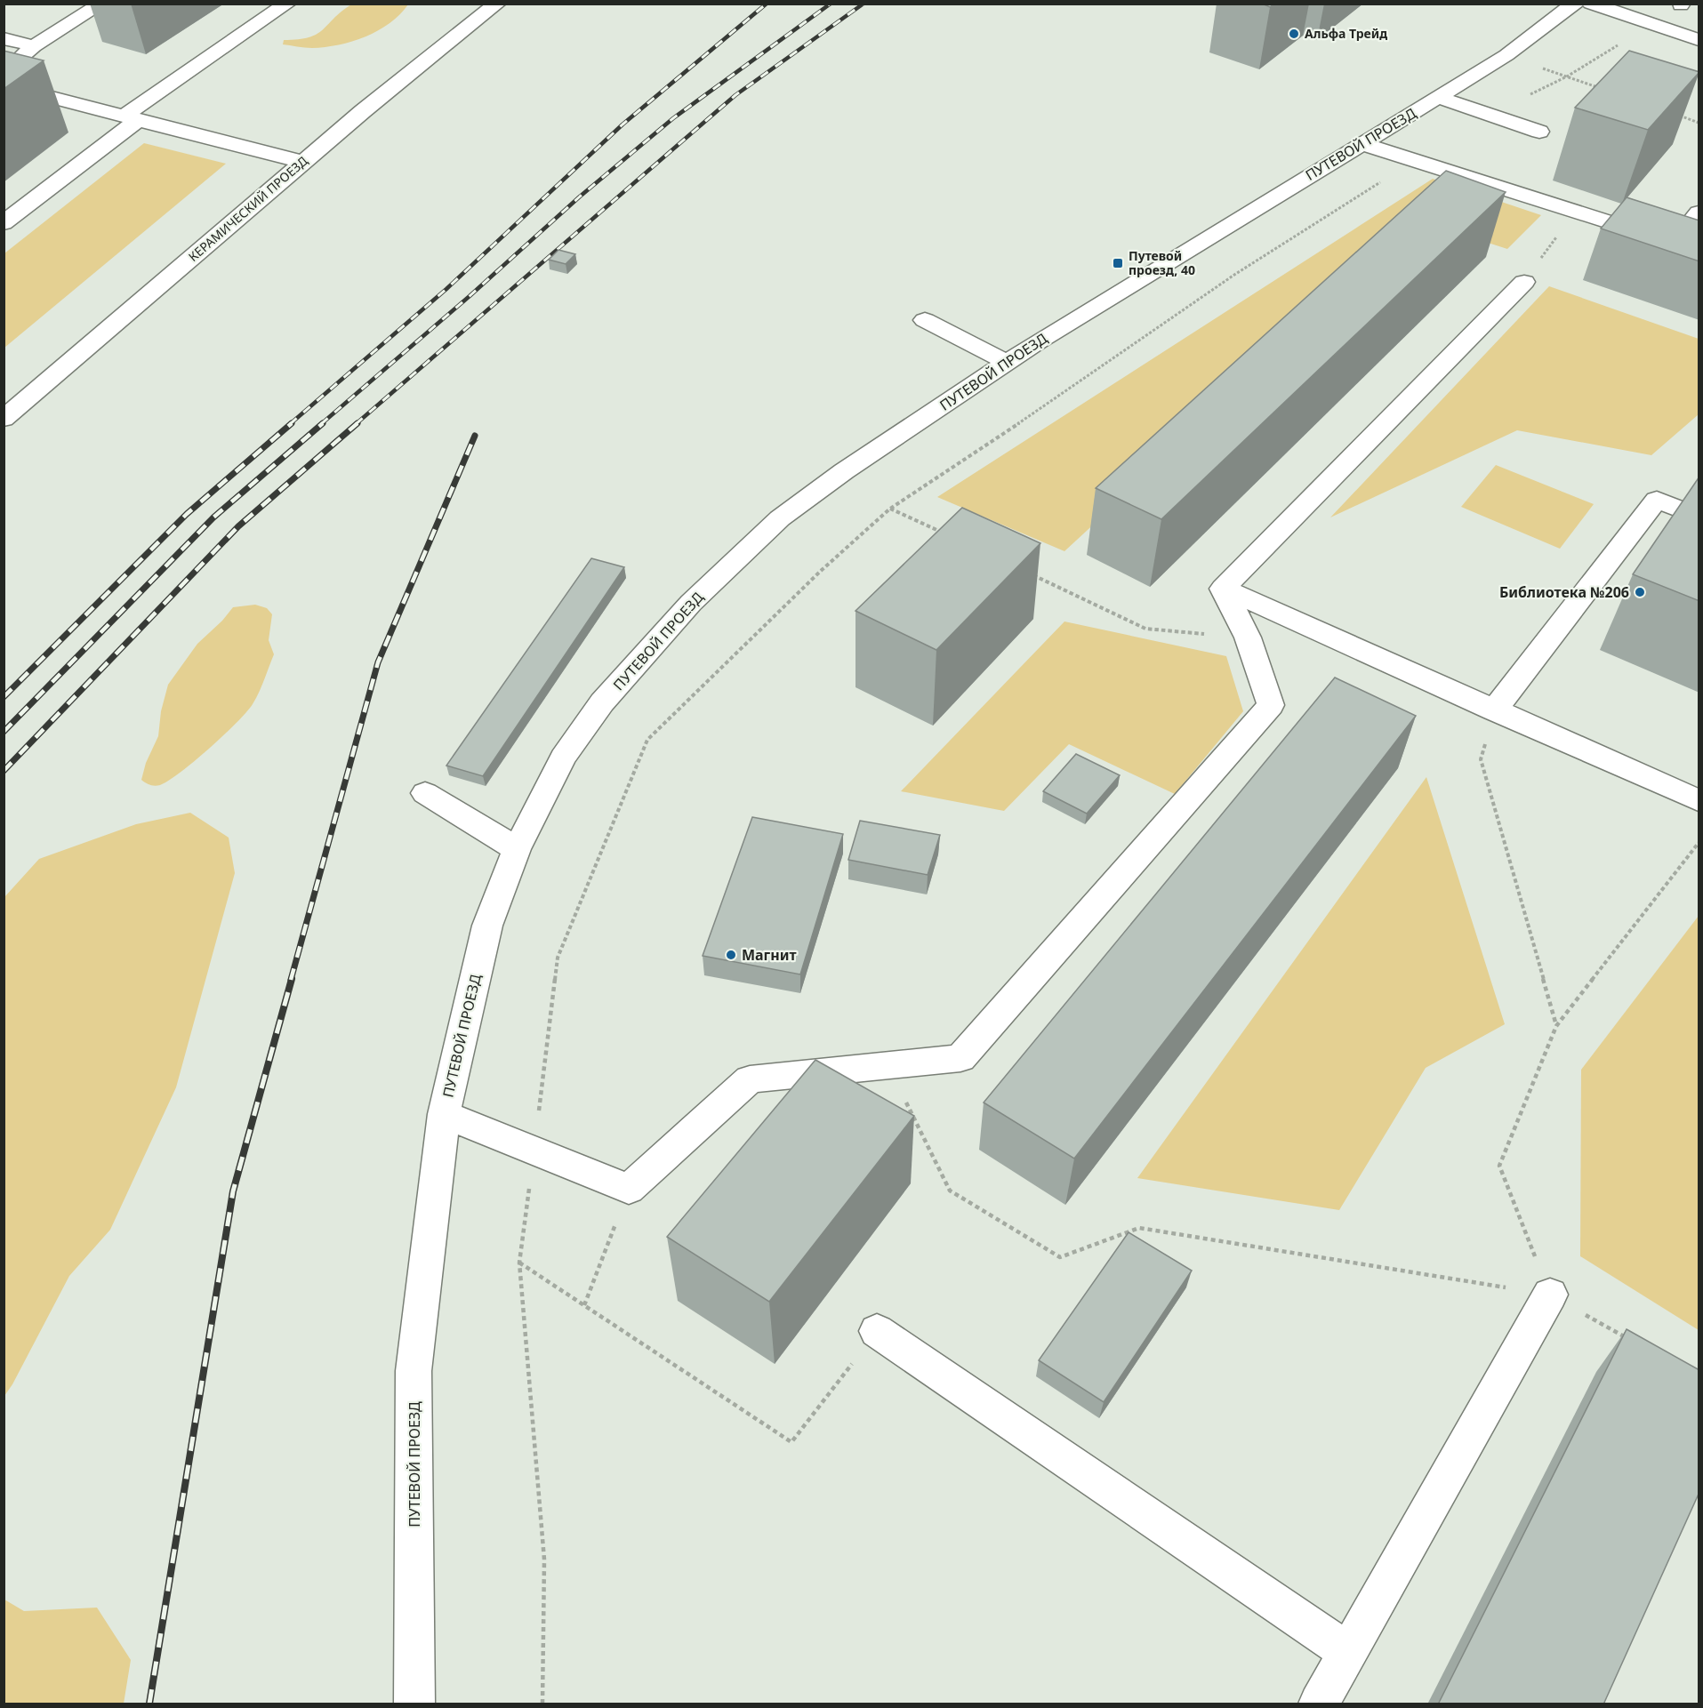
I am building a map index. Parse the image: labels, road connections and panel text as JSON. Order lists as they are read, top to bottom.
{
  "streets": {
    "street": ["ПУТЕВОЙ ПРОЕЗД", "КЕРАМИЧЕСКИЙ ПРОЕЗД"]
  },
  "places": {
    "other": ["Альфа Трейд", "Библиотека №206", "Магнит"],
    "transit": ["Путевой проезд, 40"]
  }
}
